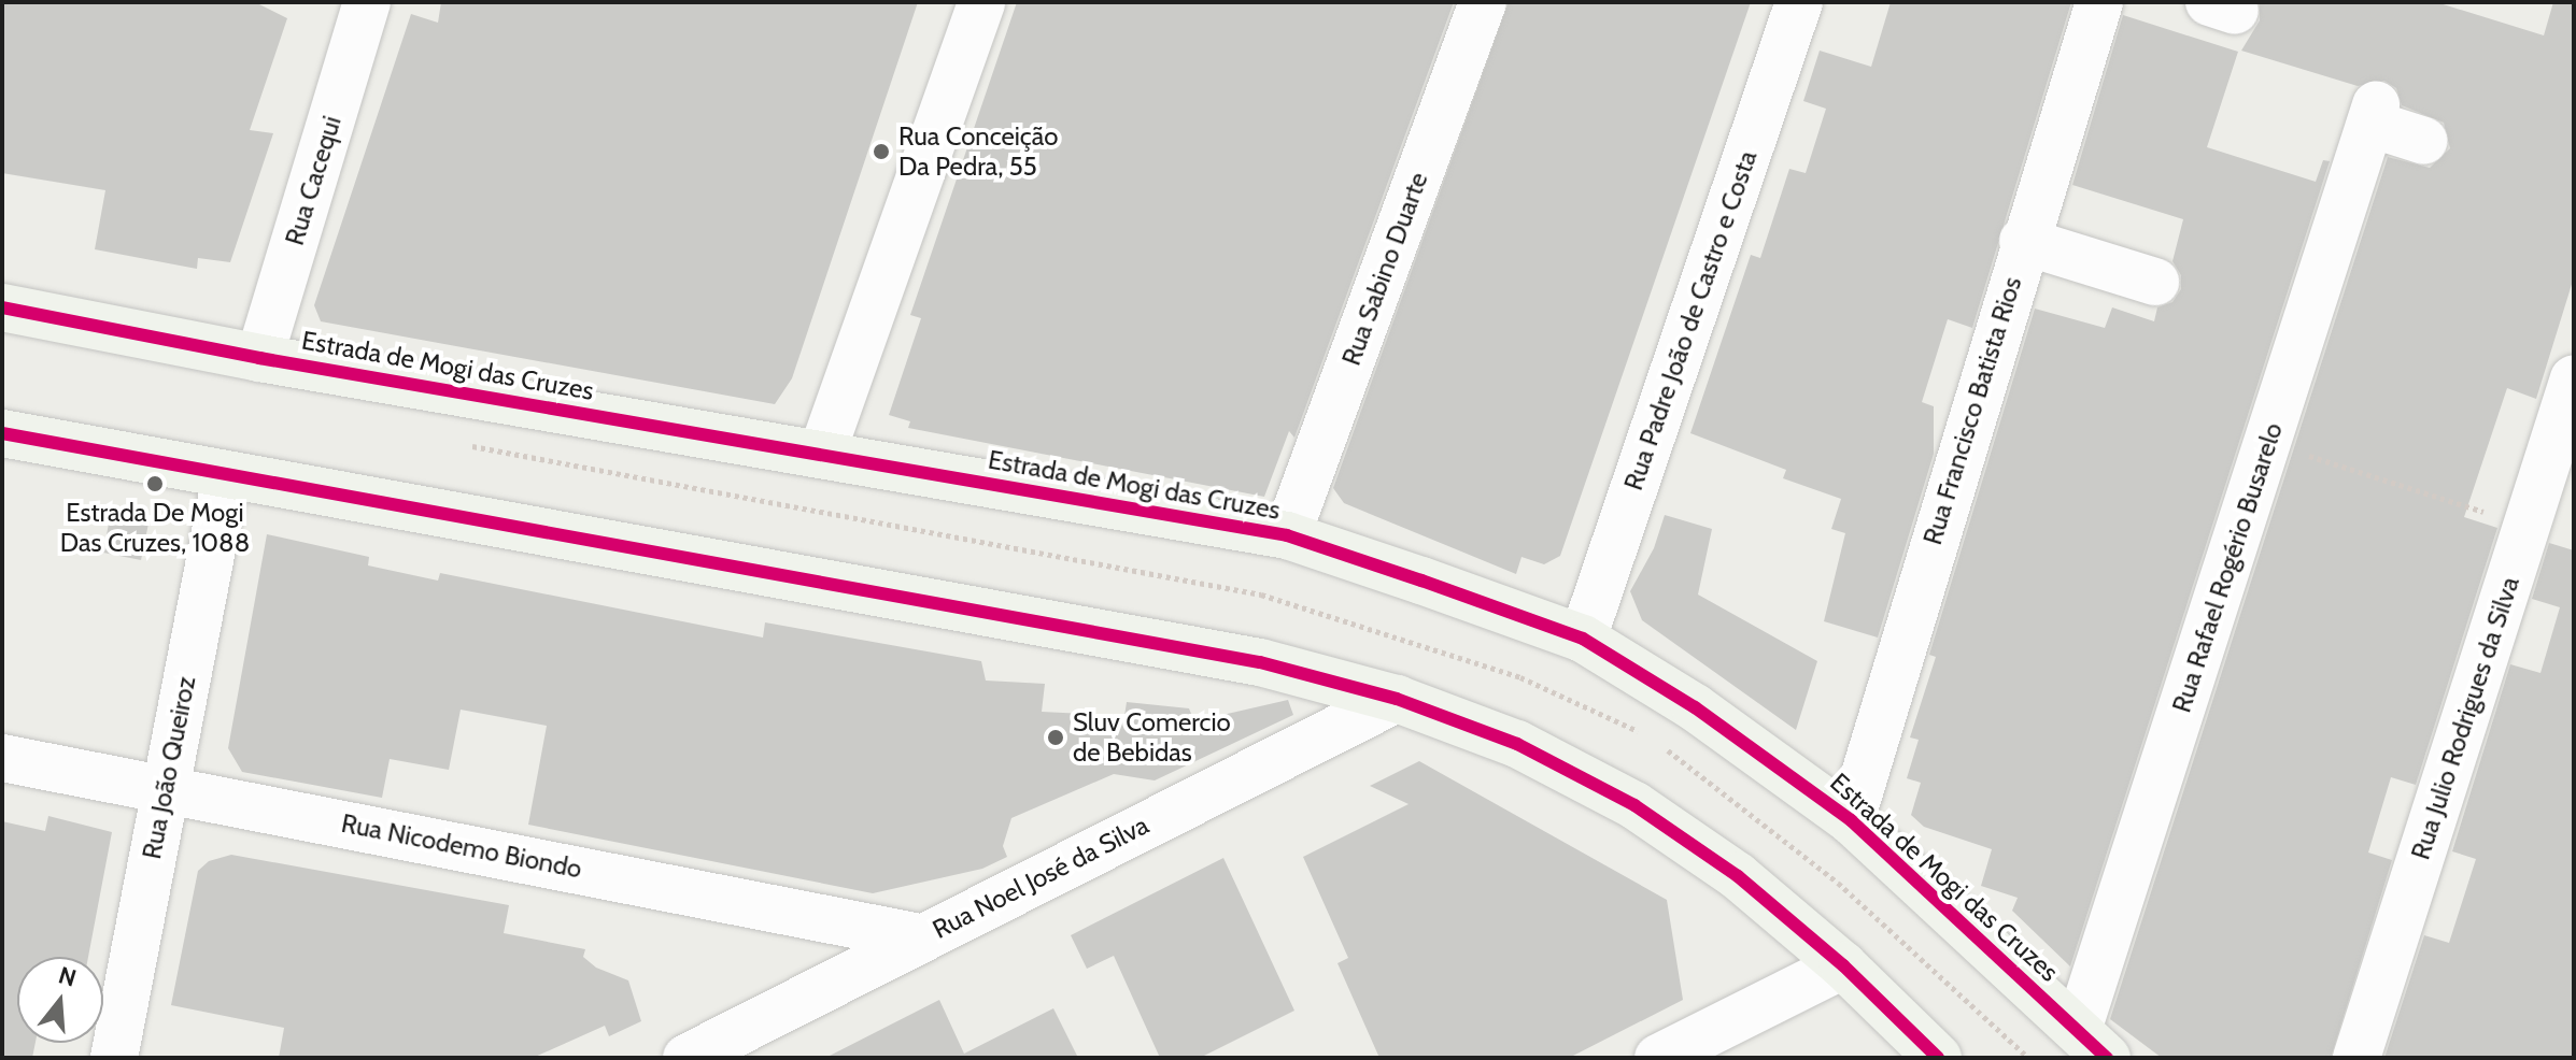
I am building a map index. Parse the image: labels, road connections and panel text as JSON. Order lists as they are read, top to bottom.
{
  "streets": {
    "main road": ["Estrada de Mogi das Cruzes"],
    "street": [
      "Rua Cacequi",
      "Rua Sabino Duarte",
      "Rua Padre João de Castro e Costa",
      "Rua Francisco Batista Rios",
      "Rua Rafael Rogério Busarelo",
      "Rua Julio Rodrigues da Silva",
      "Rua João Queiroz",
      "Rua Nicodemo Biondo",
      "Rua Noel José da Silva"
    ]
  },
  "crossings": [
    ["Rua Cacequi", "Estrada de Mogi das Cruzes"],
    ["Rua Sabino Duarte", "Estrada de Mogi das Cruzes"],
    ["Rua Padre João de Castro e Costa", "Estrada de Mogi das Cruzes"],
    ["Estrada de Mogi das Cruzes", "Rua Francisco Batista Rios"],
    ["Estrada de Mogi das Cruzes", "Rua Rafael Rogério Busarelo"],
    ["Rua João Queiroz", "Rua Nicodemo Biondo"],
    ["Rua Nicodemo Biondo", "Rua Noel José da Silva"]
  ],
  "places": ["Rua Conceição Da Pedra, 55", "Estrada De Mogi Das Cruzes, 1088", "Sluv Comercio de Bebidas"],
  "north": "top"
}
